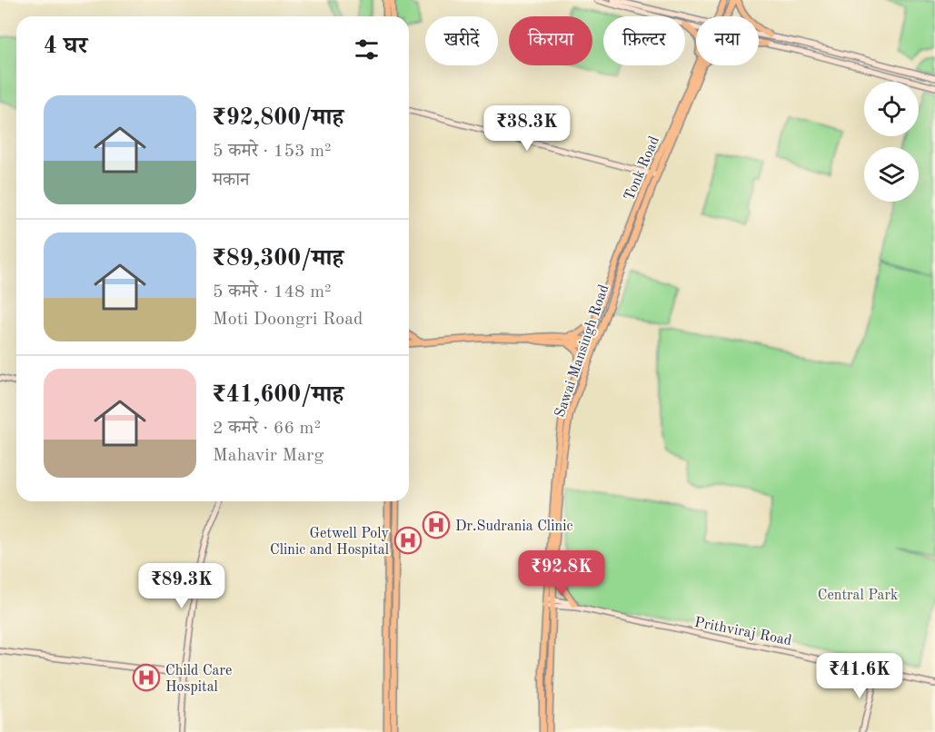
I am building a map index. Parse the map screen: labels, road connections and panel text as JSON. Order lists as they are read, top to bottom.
{
  "streets": {
    "main road": ["Tonk Road", "Sawai Mansingh Road"],
    "street": ["Prithviraj Road"]
  },
  "crossings": [
    ["Tonk Road", "Sawai Mansingh Road"],
    ["Tonk Road", "Prithviraj Road"],
    ["Sawai Mansingh Road", "Prithviraj Road"]
  ],
  "parks": ["Central Park"],
  "places": {
    "hospital": ["Dr.Sudrania Clinic", "Getwell Poly Clinic and Hospital", "Child Care Hospital"]
  },
  "page": {
    "chip": [
      "खरीदें",
      "किराया",
      "फ़िल्टर",
      "नया"
    ],
    "heading": "4 घर",
    "list": [
      {
        "name": "₹92,800/माह",
        "note": "5 कमरे · 153 m² · मकान"
      },
      {
        "name": "₹89,300/माह",
        "note": "5 कमरे · 148 m² · Moti Doongri Road"
      },
      {
        "name": "₹41,600/माह",
        "note": "2 कमरे · 66 m² · Mahavir Marg"
      }
    ],
    "price": [
      "₹38.3K",
      "₹92.8K",
      "₹89.3K",
      "₹41.6K"
    ]
  }
}
